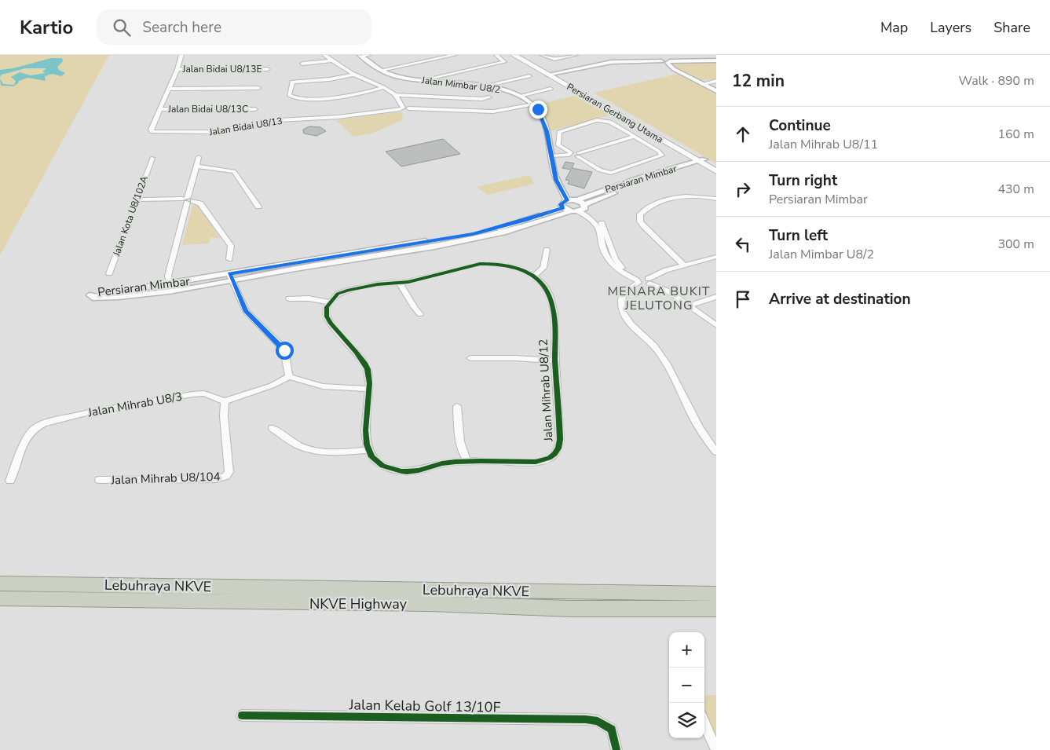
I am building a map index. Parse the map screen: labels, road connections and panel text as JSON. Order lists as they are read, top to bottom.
{
  "streets": {
    "highway": ["Lebuhraya NKVE", "NKVE Highway"],
    "main road": ["Persiaran Gerbang Utama"],
    "street": [
      "Jalan Bidai U8/13E",
      "Jalan Mimbar U8/2",
      "Jalan Bidai U8/13C",
      "Jalan Bidai U8/13",
      "Persiaran Mimbar",
      "Jalan Kota U8/102A",
      "Jalan Mihrab U8/12",
      "Jalan Mihrab U8/3",
      "Jalan Mihrab U8/104",
      "Jalan Kelab Golf 13/10F"
    ]
  },
  "crossings": [
    ["Jalan Bidai U8/13E", "Jalan Bidai U8/13"],
    ["Jalan Bidai U8/13C", "Jalan Bidai U8/13"],
    ["Persiaran Gerbang Utama", "Persiaran Mimbar"],
    ["Jalan Mihrab U8/3", "Jalan Mihrab U8/104"]
  ],
  "districts": ["MENARA BUKIT JELUTONG"],
  "page": {
    "header": "Kartio",
    "search": "Search here",
    "nav": ["Map", "Layers", "Share"],
    "heading": ["12 min", "Walk · 890 m"],
    "list": [
      ["Continue", "Jalan Mihrab U8/11", "160 m"],
      ["Turn right", "Persiaran Mimbar", "430 m"],
      ["Turn left", "Jalan Mimbar U8/2", "300 m"],
      "Arrive at destination"
    ],
    "map_buttons": ["+", "−"]
  }
}
